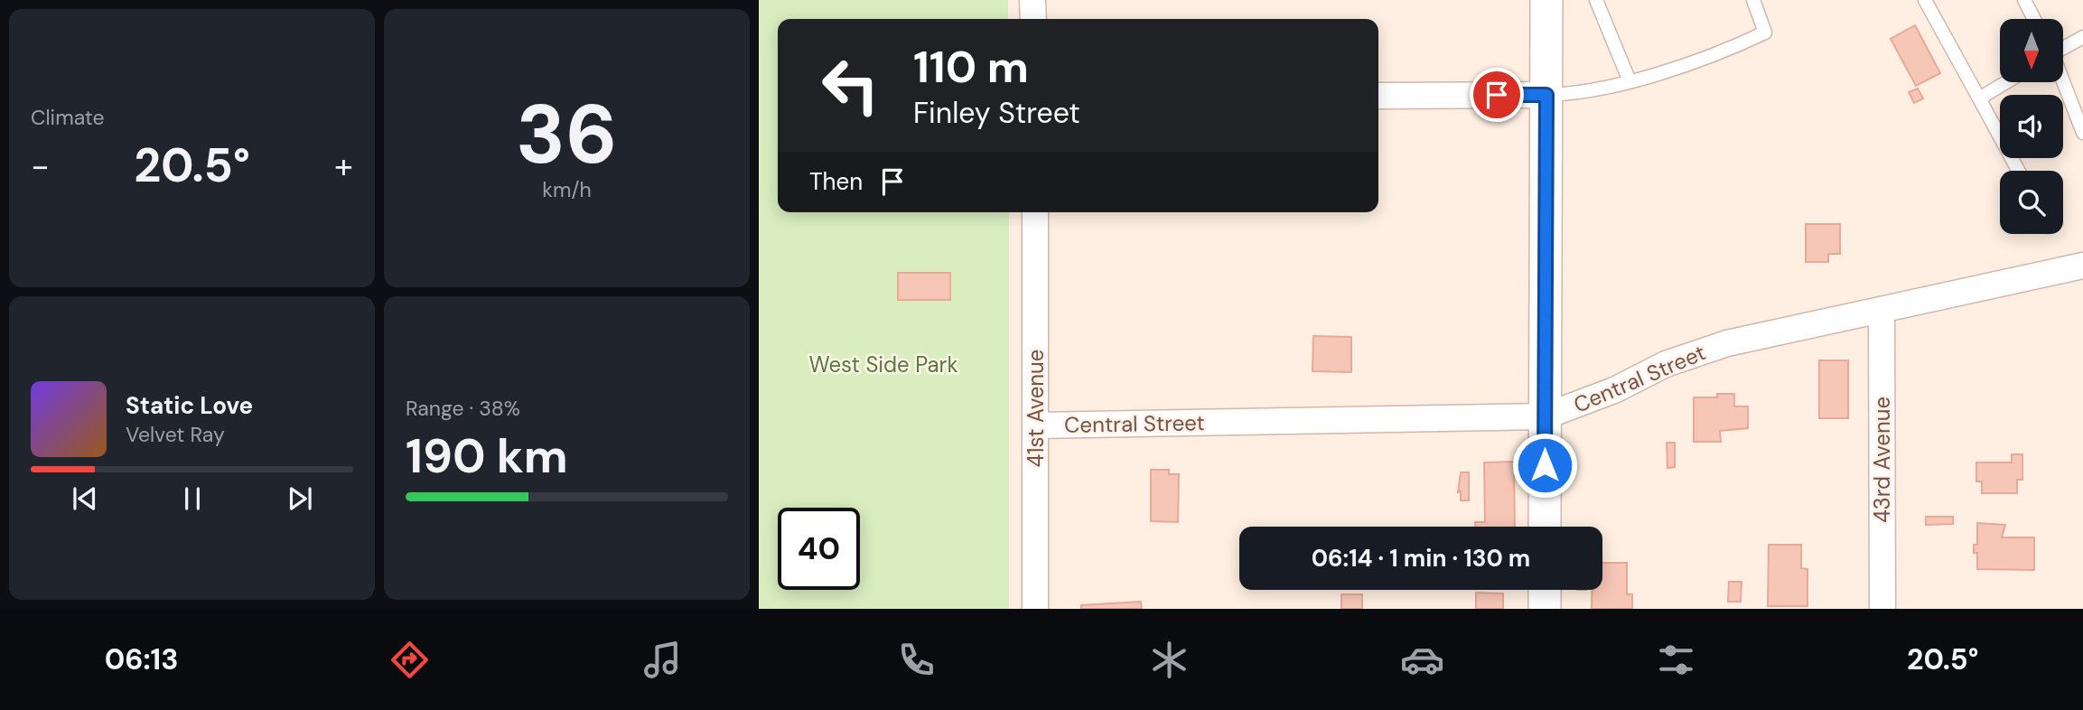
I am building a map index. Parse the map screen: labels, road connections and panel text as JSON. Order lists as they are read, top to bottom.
{
  "streets": {
    "street": ["Central Street", "41st Avenue", "43rd Avenue"]
  },
  "crossings": [
    ["Central Street", "41st Avenue"],
    ["Central Street", "43rd Avenue"]
  ],
  "parks": ["West Side Park"],
  "north": "bottom",
  "page": {
    "tile": [
      "Climate",
      ["36", "km/h"],
      ["Range · 38%", "190 km"]
    ],
    "turn": ["110 m", "Finley Street"],
    "heat": ["−", "20.5°", "+"],
    "then": "Then",
    "song": ["Static Love", "Velvet Ray"],
    "limit": "40",
    "trip": "06:14 · 1 min · 130 m",
    "tabs": ["06:13", "20.5°"]
  }
}
